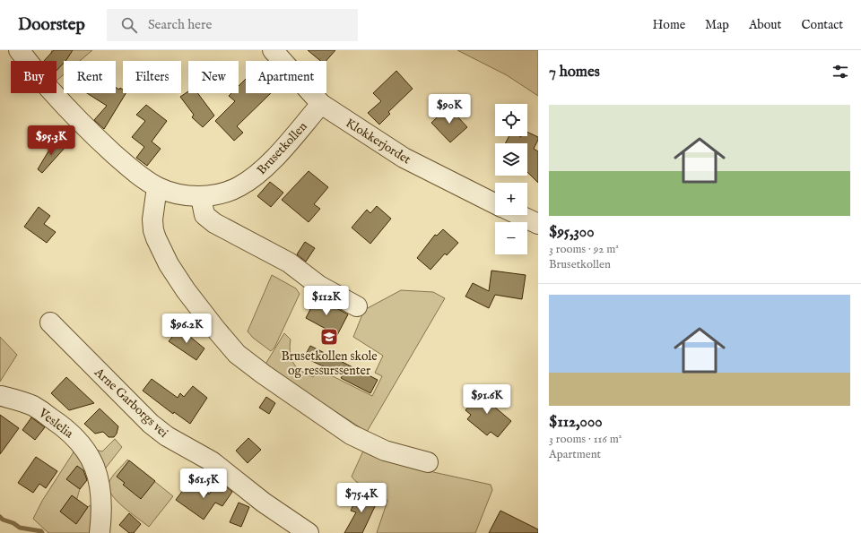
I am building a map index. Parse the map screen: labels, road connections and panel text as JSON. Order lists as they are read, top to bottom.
{
  "streets": {
    "street": [
      "Klokkerjordet",
      "Brusetkollen",
      "Arne Garborgs vei",
      "Veslelia"
    ]
  },
  "crossings": [
    ["Klokkerjordet", "Brusetkollen"]
  ],
  "places": {
    "school or university": ["Brusetkollen skole og ressurssenter"]
  },
  "page": {
    "header": "Doorstep",
    "search": "Search here",
    "nav": [
      "Home",
      "Map",
      "About",
      "Contact"
    ],
    "heading": "7 homes",
    "chip": [
      "Buy",
      "Rent",
      "Filters",
      "New",
      "Apartment"
    ],
    "list": [
      {
        "name": "$95,300",
        "note": "3 rooms · 92 m² · Brusetkollen"
      },
      {
        "name": "$112,000",
        "note": "3 rooms · 116 m² · Apartment"
      }
    ],
    "price": [
      "$90K",
      "$95.3K",
      "$112K",
      "$96.2K",
      "$91.6K",
      "$61.5K",
      "$75.4K"
    ],
    "map_buttons": ["+", "−"]
  }
}
